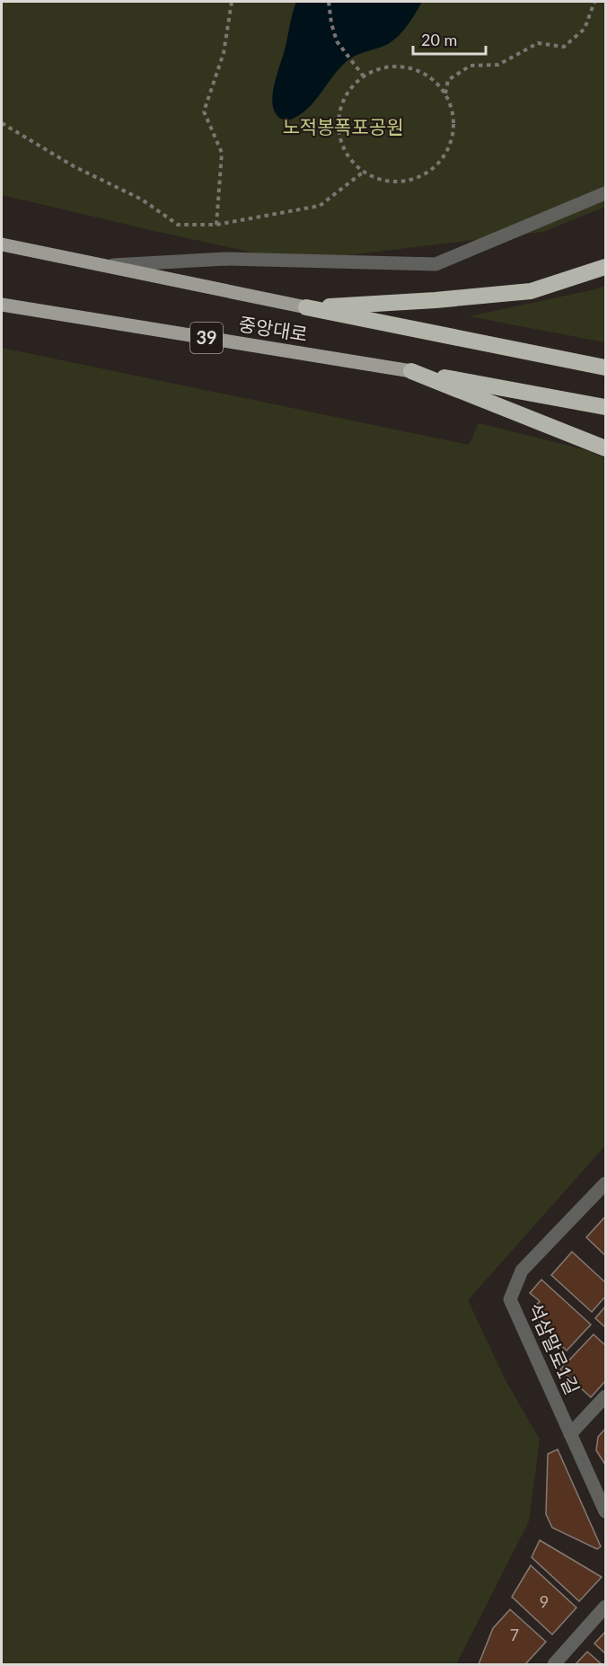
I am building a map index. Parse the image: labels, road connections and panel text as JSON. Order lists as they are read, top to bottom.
{
  "streets": {
    "highway": ["39"],
    "main road": ["중앙대로"],
    "street": ["석삼말로1길"]
  },
  "crossings": [
    ["중앙대로", "39"]
  ],
  "parks": ["노적봉폭포공원"],
  "house_numbers": ["9", "7"],
  "scale_bar": "20 m"
}
